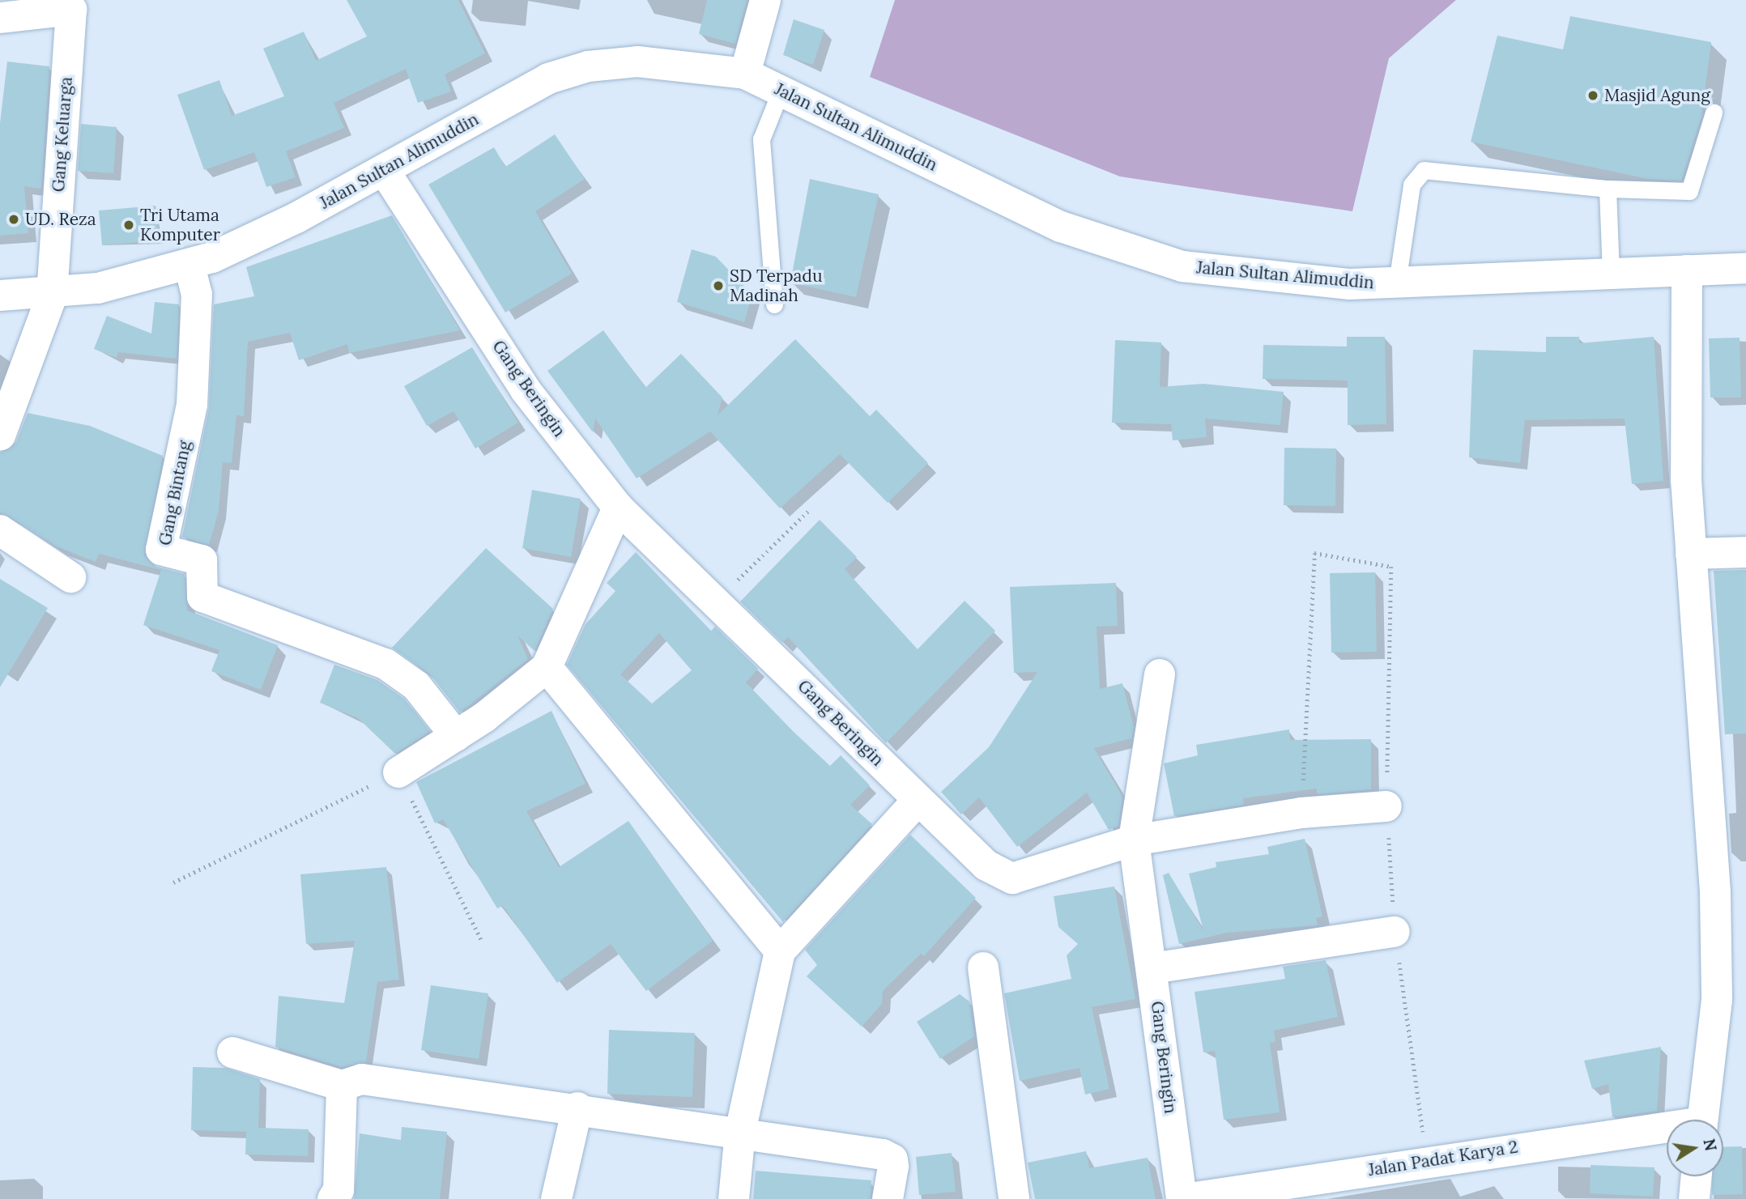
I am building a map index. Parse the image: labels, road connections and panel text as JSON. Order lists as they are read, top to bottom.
{
  "streets": {
    "street": [
      "Jalan Sultan Alimuddin",
      "Gang Keluarga",
      "Gang Beringin",
      "Gang Bintang",
      "Jalan Padat Karya 2"
    ]
  },
  "crossings": [
    ["Jalan Sultan Alimuddin", "Gang Keluarga"],
    ["Jalan Sultan Alimuddin", "Gang Beringin"],
    ["Jalan Sultan Alimuddin", "Gang Bintang"],
    ["Gang Beringin", "Jalan Padat Karya 2"]
  ],
  "places": [
    "Masjid Agung",
    "UD. Reza",
    "Tri Utama Komputer",
    "SD Terpadu Madinah"
  ],
  "north": "right"
}
